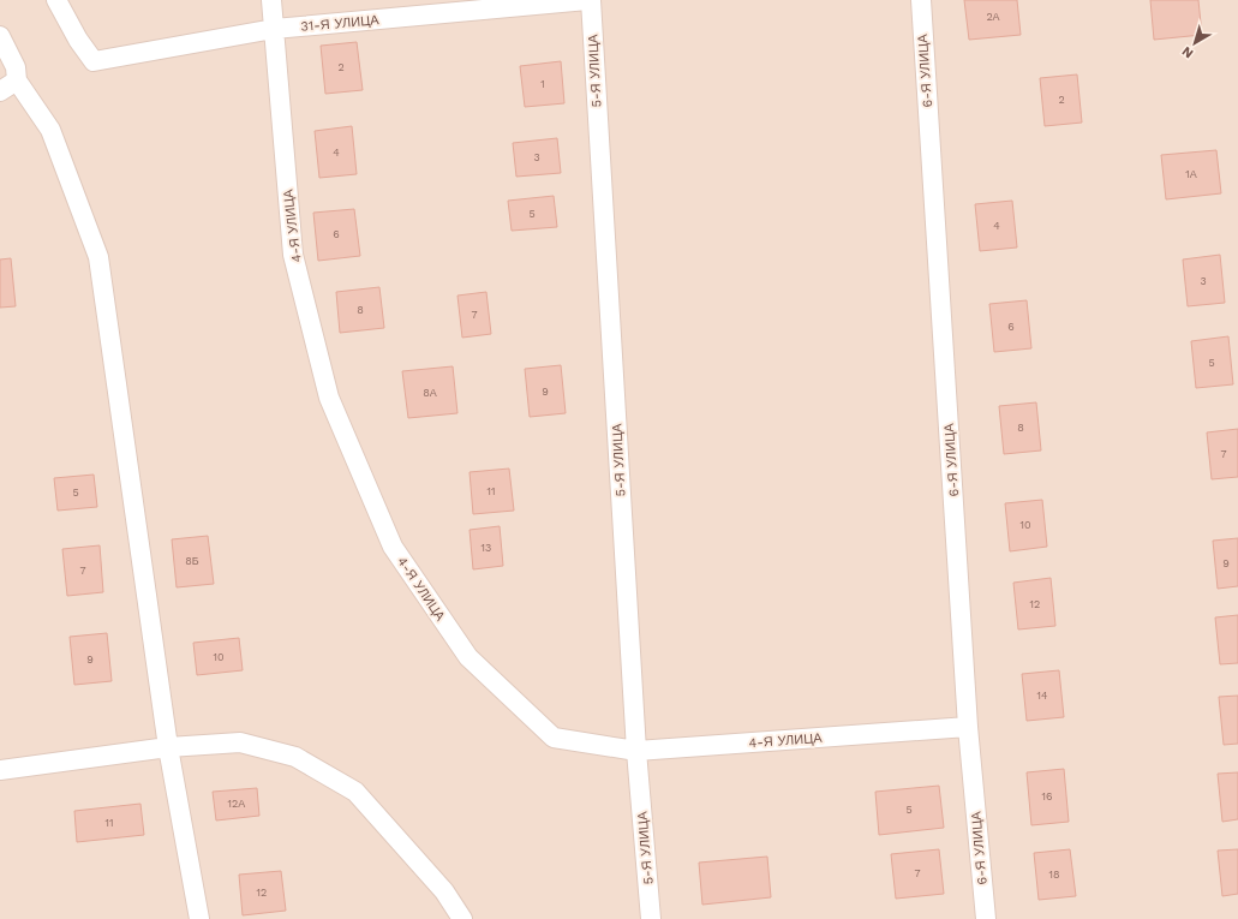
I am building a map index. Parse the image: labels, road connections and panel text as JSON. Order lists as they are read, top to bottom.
{
  "streets": {
    "street": [
      "31-Я УЛИЦА",
      "5-Я УЛИЦА",
      "6-Я УЛИЦА",
      "4-Я УЛИЦА"
    ]
  },
  "crossings": [
    ["31-Я УЛИЦА", "5-Я УЛИЦА"],
    ["31-Я УЛИЦА", "4-Я УЛИЦА"],
    ["5-Я УЛИЦА", "4-Я УЛИЦА"],
    ["6-Я УЛИЦА", "4-Я УЛИЦА"]
  ],
  "house_numbers": [
    "2А",
    "2",
    "1",
    "2",
    "4",
    "3",
    "1А",
    "5",
    "4",
    "6",
    "3",
    "8",
    "7",
    "6",
    "5",
    "9",
    "8А",
    "8",
    "7",
    "11",
    "5",
    "10",
    "13",
    "8Б",
    "9",
    "7",
    "12",
    "10",
    "9",
    "14",
    "16",
    "12А",
    "5",
    "11",
    "7",
    "18",
    "12"
  ],
  "north": "bottom left"
}
